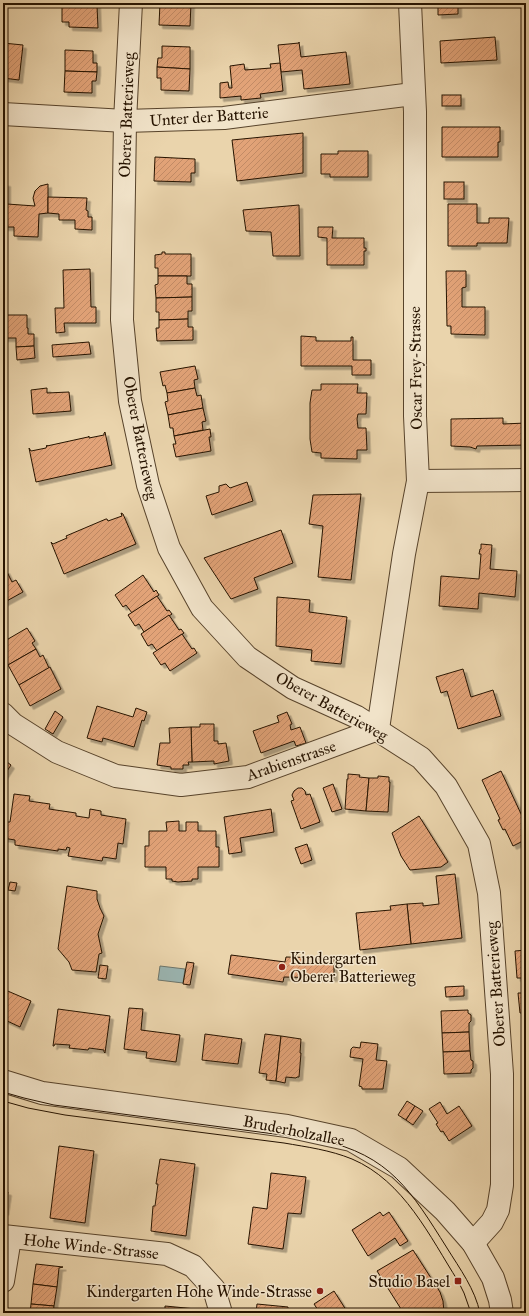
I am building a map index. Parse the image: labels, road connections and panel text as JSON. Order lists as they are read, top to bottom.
{
  "streets": {
    "street": [
      "Oberer Batterieweg",
      "Unter der Batterie",
      "Oscar Frey-Strasse",
      "Arabienstrasse",
      "Bruderholzallee",
      "Hohe Winde-Strasse"
    ]
  },
  "crossings": [
    ["Oberer Batterieweg", "Unter der Batterie"],
    ["Oberer Batterieweg", "Oscar Frey-Strasse"],
    ["Oberer Batterieweg", "Arabienstrasse"],
    ["Oberer Batterieweg", "Bruderholzallee"],
    ["Unter der Batterie", "Oscar Frey-Strasse"],
    ["Oscar Frey-Strasse", "Arabienstrasse"]
  ],
  "places": {
    "other": ["Kindergarten Oberer Batterieweg", "Kindergarten Hohe Winde-Strasse"],
    "transit": ["Studio Basel"]
  }
}
